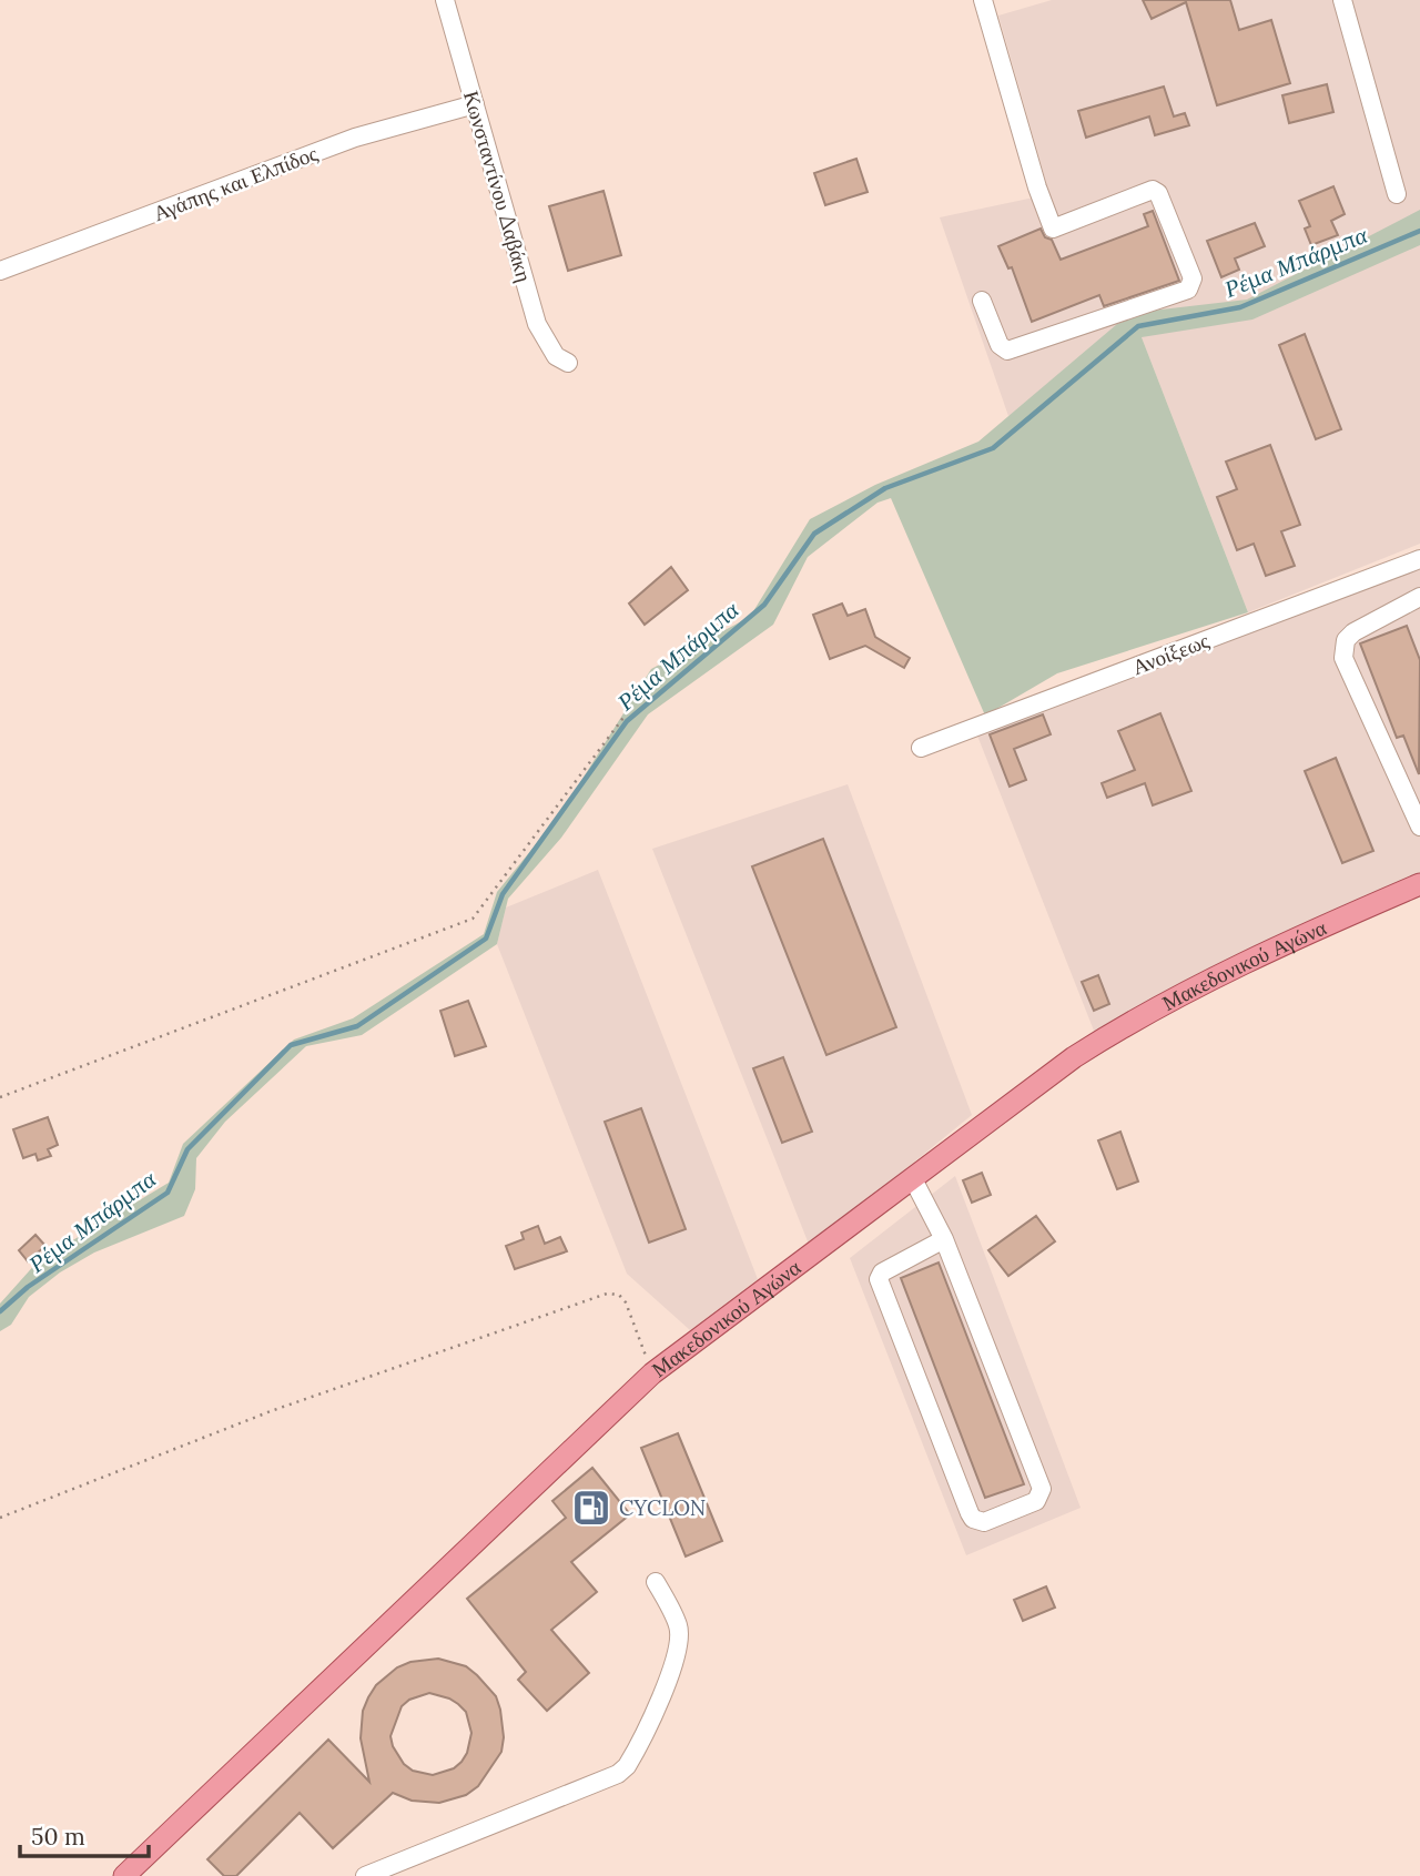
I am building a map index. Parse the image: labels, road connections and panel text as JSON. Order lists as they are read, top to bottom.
{
  "streets": {
    "main road": ["Μακεδονικού Αγώνα"],
    "street": ["Αγάπης και Ελπίδος", "Κωνσταντίνου Δαβάκη", "Ανοίξεως"]
  },
  "crossings": [
    ["Αγάπης και Ελπίδος", "Κωνσταντίνου Δαβάκη"]
  ],
  "water": ["Ρέμα Μπάρμπα"],
  "places": {
    "fuel station": ["CYCLON"]
  },
  "scale_bar": "50 m"
}
